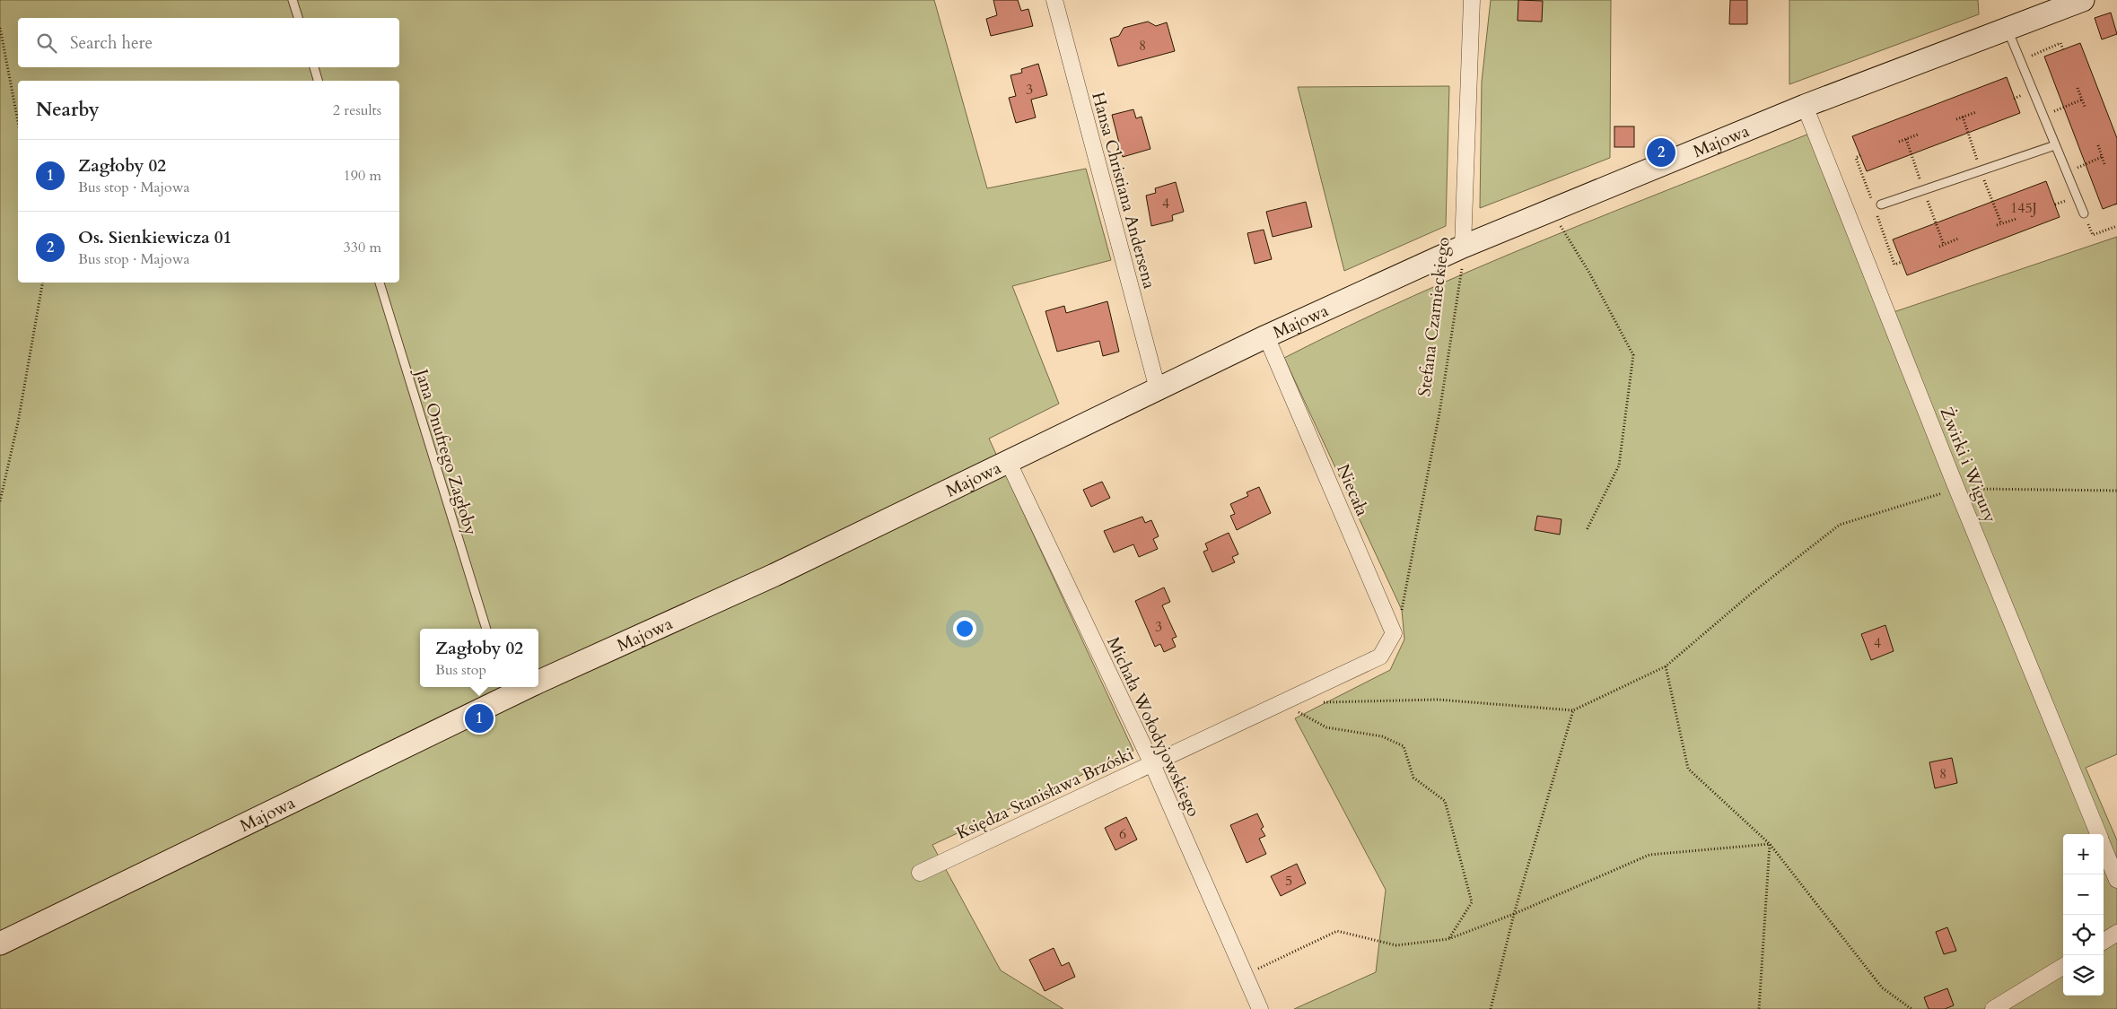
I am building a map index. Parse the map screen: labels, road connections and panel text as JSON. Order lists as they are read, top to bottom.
{
  "streets": {
    "street": [
      "Majowa",
      "Hansa Christiana Andersena",
      "Stefana Czarnieckiego",
      "Żwirki i Wigury",
      "Niecała",
      "Michała Wołodyjowskiego",
      "Księdza Stanisława Brzóski"
    ],
    "lane": ["Jana Onufrego Zagłoby"]
  },
  "crossings": [
    ["Majowa", "Hansa Christiana Andersena"],
    ["Majowa", "Stefana Czarnieckiego"],
    ["Majowa", "Żwirki i Wigury"],
    ["Majowa", "Niecała"],
    ["Majowa", "Michała Wołodyjowskiego"],
    ["Stefana Czarnieckiego", "Niecała"],
    ["Stefana Czarnieckiego", "Księdza Stanisława Brzóski"],
    ["Niecała", "Księdza Stanisława Brzóski"],
    ["Michała Wołodyjowskiego", "Księdza Stanisława Brzóski"]
  ],
  "house_numbers": [
    "8",
    "3",
    "4",
    "145J",
    "3",
    "4",
    "8",
    "6",
    "5"
  ],
  "page": {
    "search": "Search here",
    "heading": ["Nearby", "2 results"],
    "pins": ["2", "1"],
    "list": [
      {
        "mark": "1",
        "name": "Zagłoby 02",
        "note": "Bus stop · Majowa",
        "value": "190 m"
      },
      {
        "mark": "2",
        "name": "Os. Sienkiewicza 01",
        "note": "Bus stop · Majowa",
        "value": "330 m"
      }
    ],
    "popup": ["Zagłoby 02", "Bus stop"],
    "map_buttons": ["+", "−"]
  }
}
